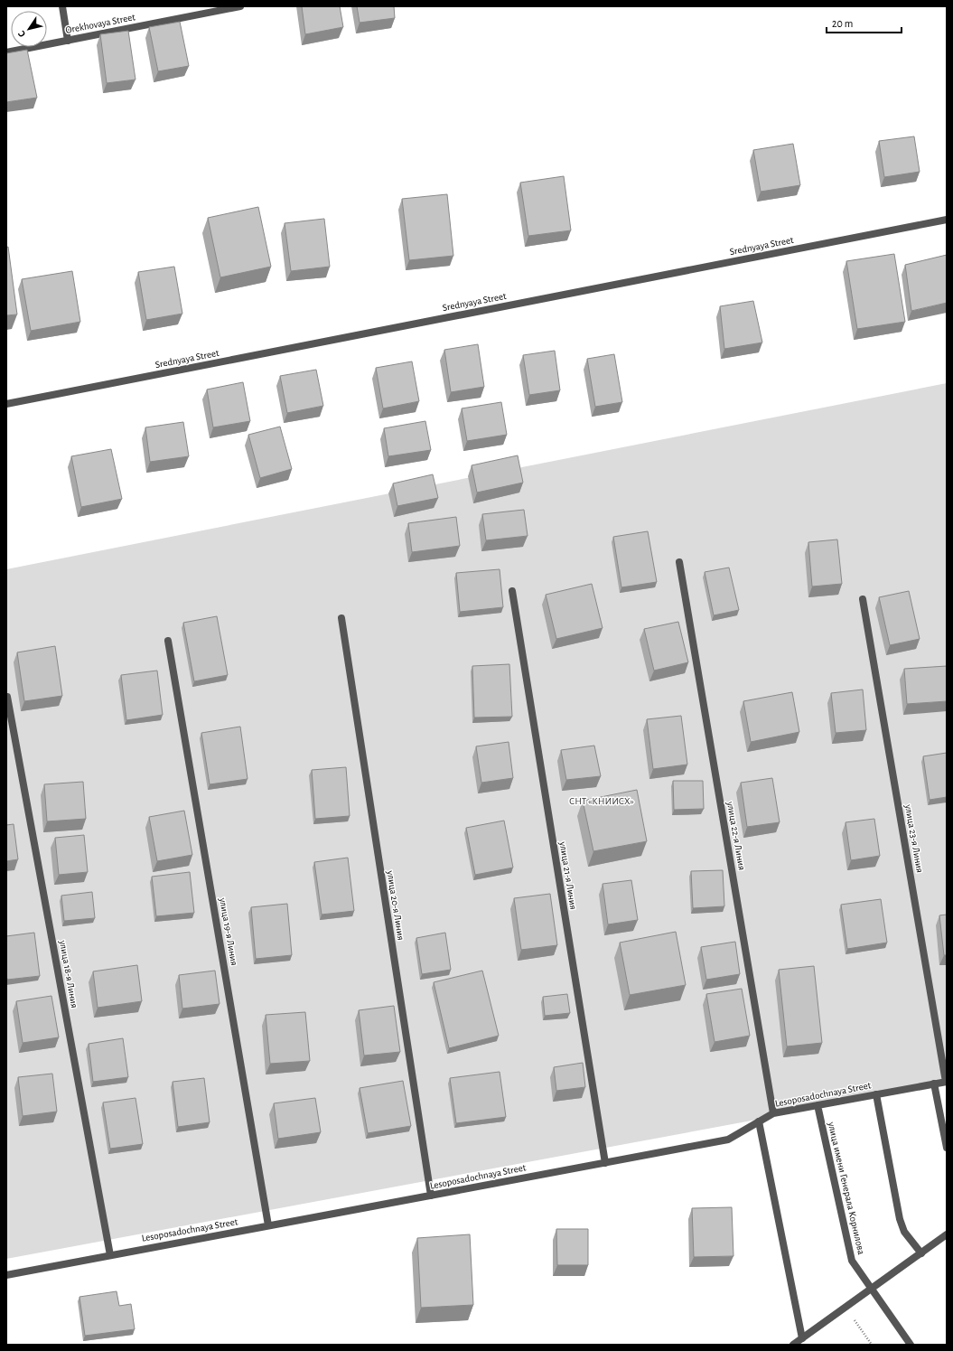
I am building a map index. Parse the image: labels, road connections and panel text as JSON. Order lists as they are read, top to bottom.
{
  "streets": {
    "street": [
      "Orekhovaya Street",
      "Srednyaya Street",
      "улица 22-я Линия",
      "улица 23-я Линия",
      "улица 21-я Линия",
      "улица 20-я Линия",
      "улица 19-я Линия",
      "улица 18-я Линия",
      "Lesoposadochnaya Street",
      "улица имени Генерала Корнилова"
    ]
  },
  "crossings": [
    ["улица 22-я Линия", "Lesoposadochnaya Street"],
    ["улица 23-я Линия", "Lesoposadochnaya Street"],
    ["улица 21-я Линия", "Lesoposadochnaya Street"],
    ["улица 20-я Линия", "Lesoposadochnaya Street"],
    ["улица 19-я Линия", "Lesoposadochnaya Street"],
    ["улица 18-я Линия", "Lesoposadochnaya Street"],
    ["Lesoposadochnaya Street", "улица имени Генерала Корнилова"]
  ],
  "parks": ["СНТ «КНИИСХ»"],
  "scale_bar": "20 m",
  "north": "bottom left"
}
